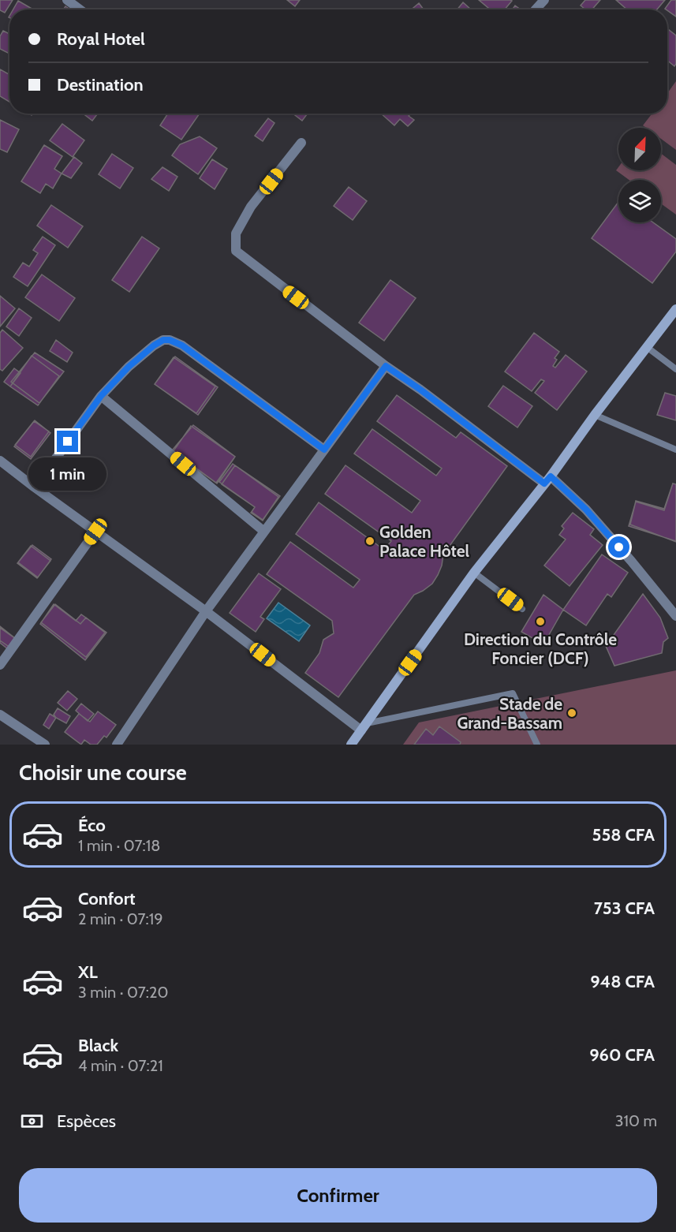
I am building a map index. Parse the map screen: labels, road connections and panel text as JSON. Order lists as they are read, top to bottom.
{
  "places": ["Golden Palace Hôtel", "Direction du Contrôle Foncier (DCF)", "Stade de Grand-Bassam"],
  "north": "top right",
  "page": {
    "banner": ["Royal Hotel", "Destination"],
    "bubble": "1 min",
    "heading": "Choisir une course",
    "list": [
      {
        "name": "Éco",
        "note": "1 min · 07:18",
        "value": "558 CFA"
      },
      {
        "name": "Confort",
        "note": "2 min · 07:19",
        "value": "753 CFA"
      },
      {
        "name": "XL",
        "note": "3 min · 07:20",
        "value": "948 CFA"
      },
      {
        "name": "Black",
        "note": "4 min · 07:21",
        "value": "960 CFA"
      }
    ],
    "pay": ["Espèces", "310 m"],
    "buttons": "Confirmer"
  }
}
